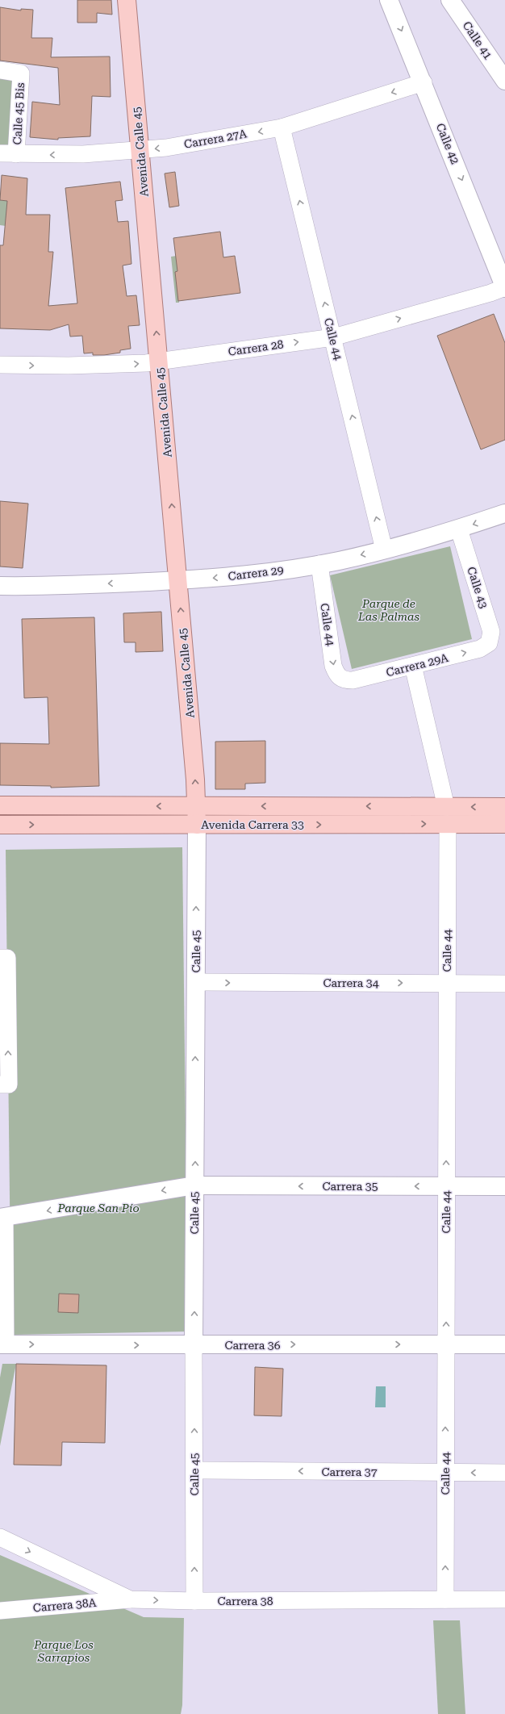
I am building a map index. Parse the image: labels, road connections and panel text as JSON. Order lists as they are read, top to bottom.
{
  "streets": {
    "main road": ["Avenida Calle 45", "Avenida Carrera 33"],
    "street": [
      "Calle 41",
      "Calle 45 Bis",
      "Carrera 27A",
      "Calle 42",
      "Calle 44",
      "Carrera 28",
      "Carrera 29",
      "Calle 43",
      "Carrera 29A",
      "Calle 45",
      "Carrera 34",
      "Carrera 35",
      "Carrera 36",
      "Carrera 37",
      "Carrera 38",
      "Carrera 38A"
    ]
  },
  "crossings": [
    ["Calle 45 Bis", "Carrera 27A"],
    ["Carrera 27A", "Calle 42"],
    ["Carrera 27A", "Avenida Calle 45"],
    ["Carrera 27A", "Calle 44"],
    ["Calle 42", "Carrera 28"],
    ["Avenida Calle 45", "Carrera 28"],
    ["Avenida Calle 45", "Carrera 29"],
    ["Avenida Calle 45", "Avenida Carrera 33"],
    ["Avenida Calle 45", "Calle 45"],
    ["Calle 44", "Carrera 28"],
    ["Calle 44", "Carrera 29"],
    ["Calle 44", "Carrera 29A"],
    ["Calle 44", "Avenida Carrera 33"],
    ["Calle 44", "Carrera 34"],
    ["Calle 44", "Carrera 35"],
    ["Calle 44", "Carrera 36"],
    ["Calle 44", "Carrera 37"],
    ["Calle 44", "Carrera 38"],
    ["Carrera 29", "Calle 43"],
    ["Calle 43", "Carrera 29A"],
    ["Avenida Carrera 33", "Calle 45"],
    ["Calle 45", "Carrera 34"],
    ["Calle 45", "Carrera 35"],
    ["Calle 45", "Carrera 36"],
    ["Calle 45", "Carrera 37"],
    ["Calle 45", "Carrera 38"],
    ["Carrera 38", "Carrera 38A"]
  ],
  "one_way": [
    "Carrera 27A",
    "Calle 42",
    "Avenida Calle 45",
    "Carrera 28",
    "Carrera 29",
    "Carrera 29A",
    "Calle 45",
    "Carrera 34",
    "Carrera 35",
    "Carrera 36",
    "Carrera 37",
    "Carrera 38"
  ],
  "parks": ["Parque de Las Palmas", "Parque San Pío", "Parque Los Sarrapios"]
}
